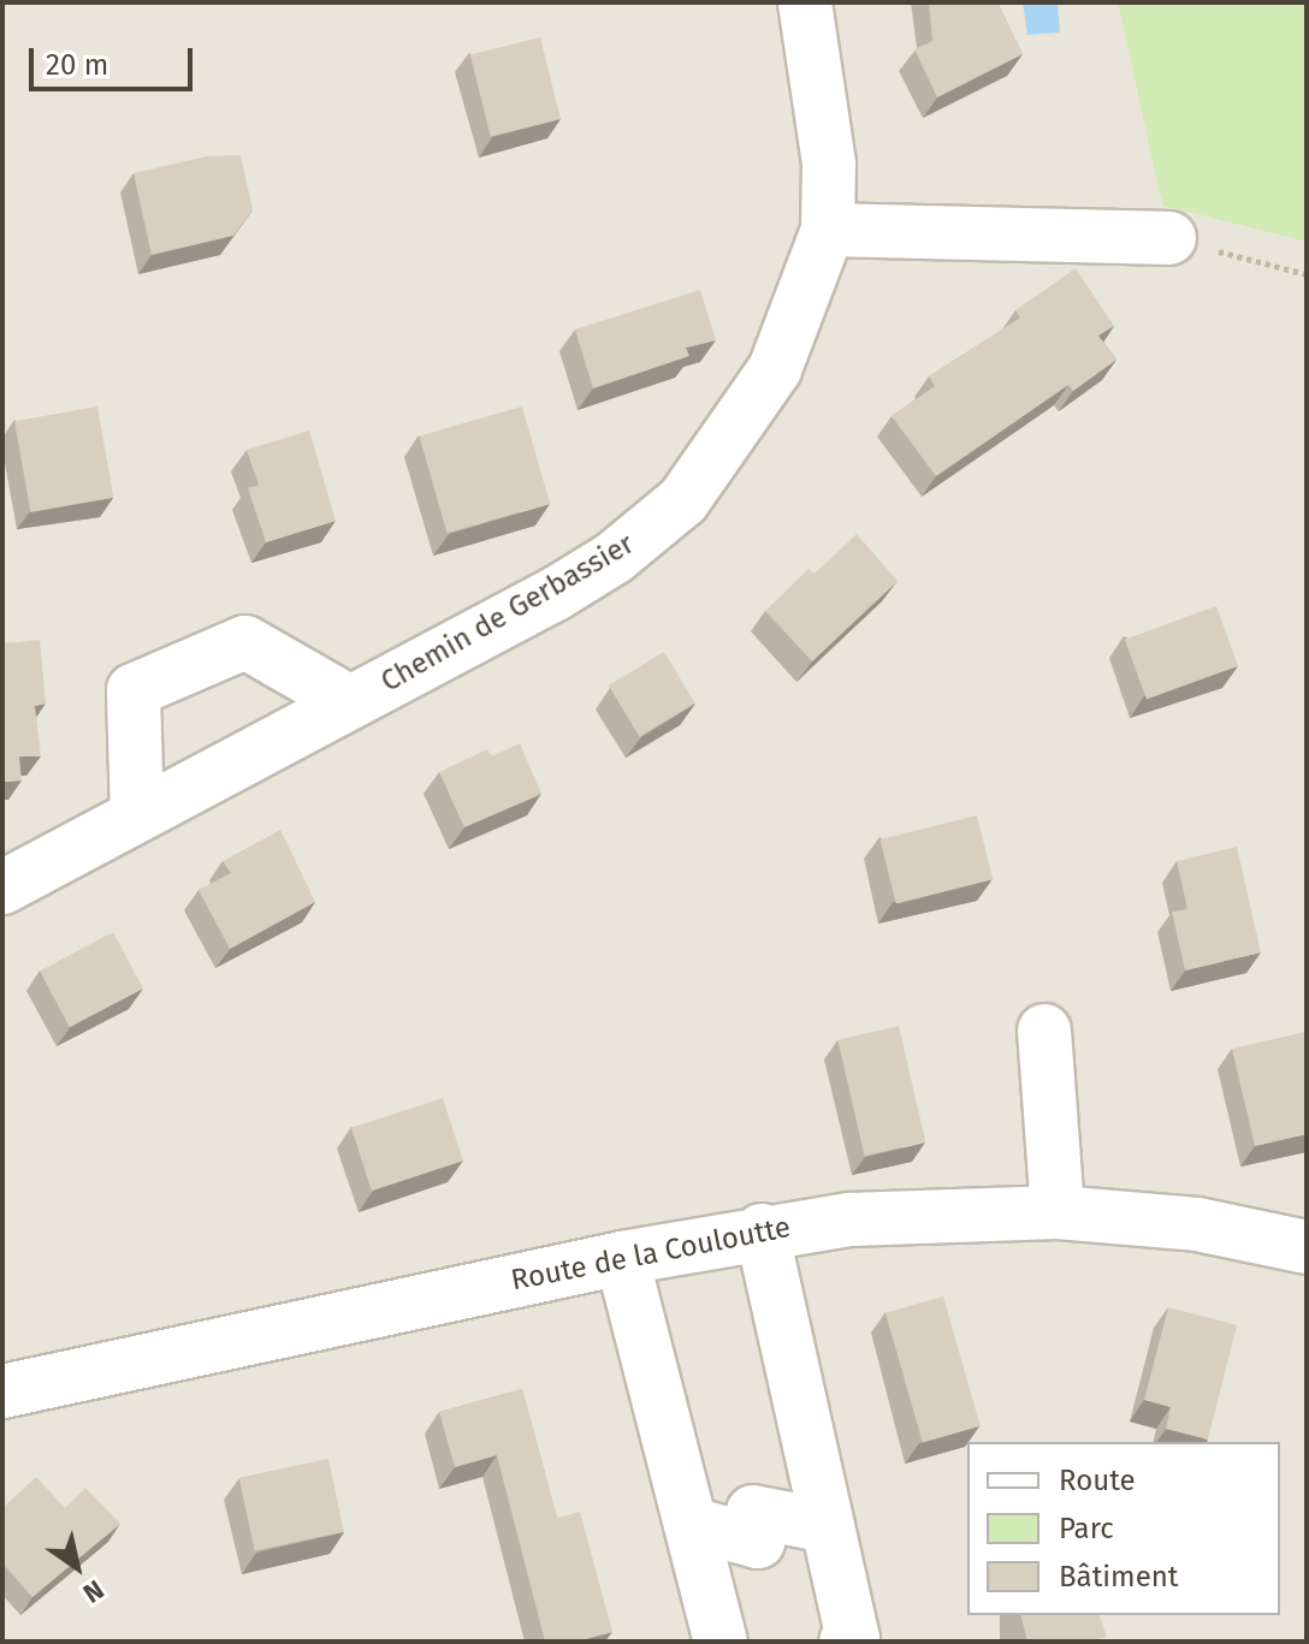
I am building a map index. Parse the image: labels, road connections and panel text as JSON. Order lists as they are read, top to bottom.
{
  "streets": {
    "street": ["Chemin de Gerbassier", "Route de la Couloutte"]
  },
  "legend": ["Route", "Parc", "Bâtiment"],
  "scale_bar": "20 m",
  "north": "bottom right"
}
